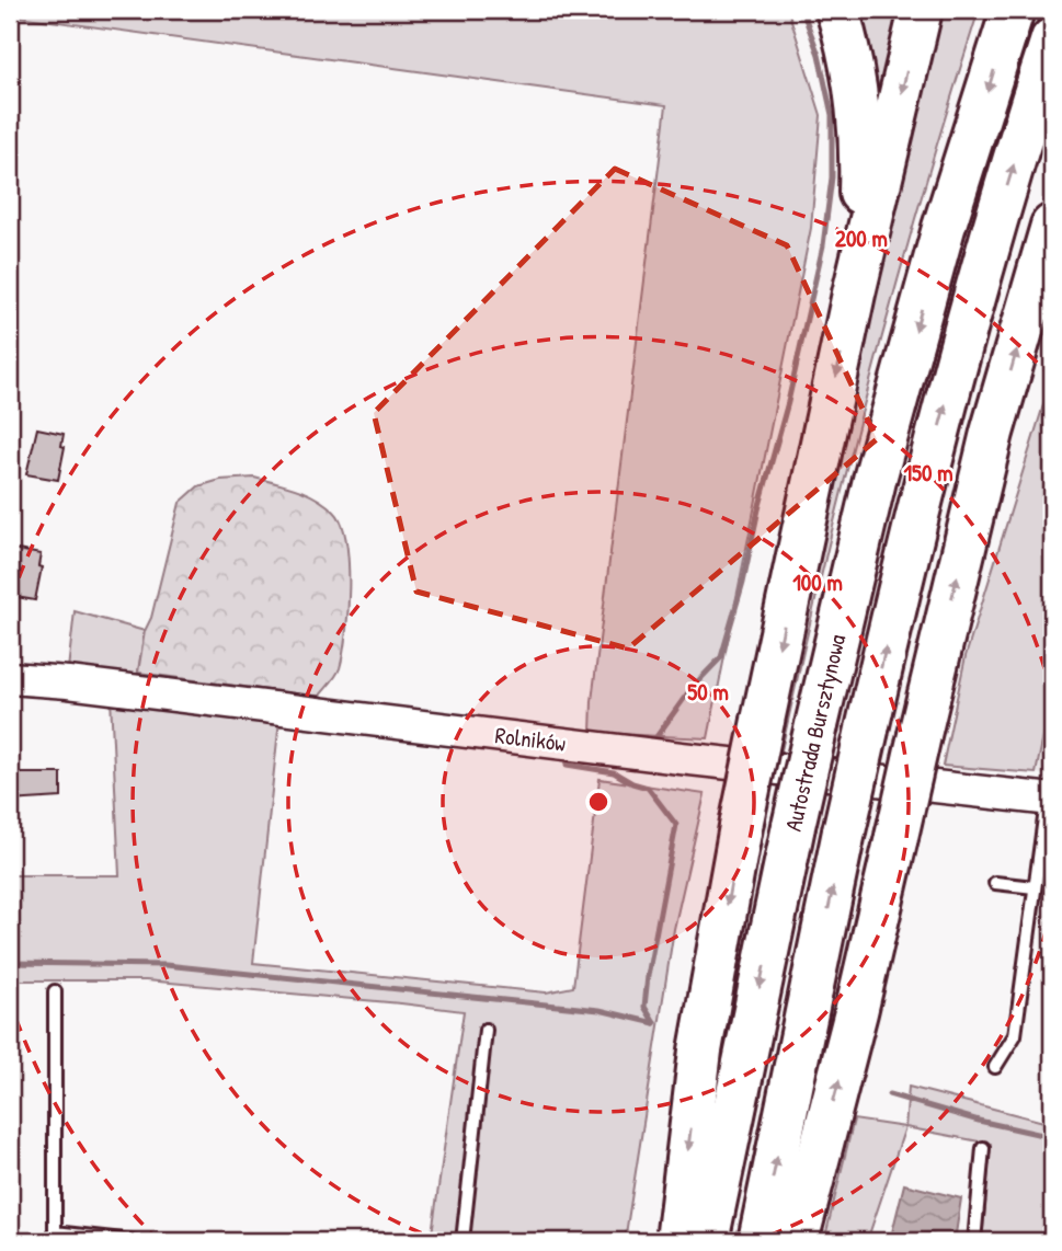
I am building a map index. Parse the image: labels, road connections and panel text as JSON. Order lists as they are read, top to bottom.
{
  "streets": {
    "highway": ["Autostrada Bursztynowa"],
    "street": ["Rolników"]
  },
  "rings": [
    "200 m",
    "150 m",
    "100 m",
    "50 m"
  ]
}
